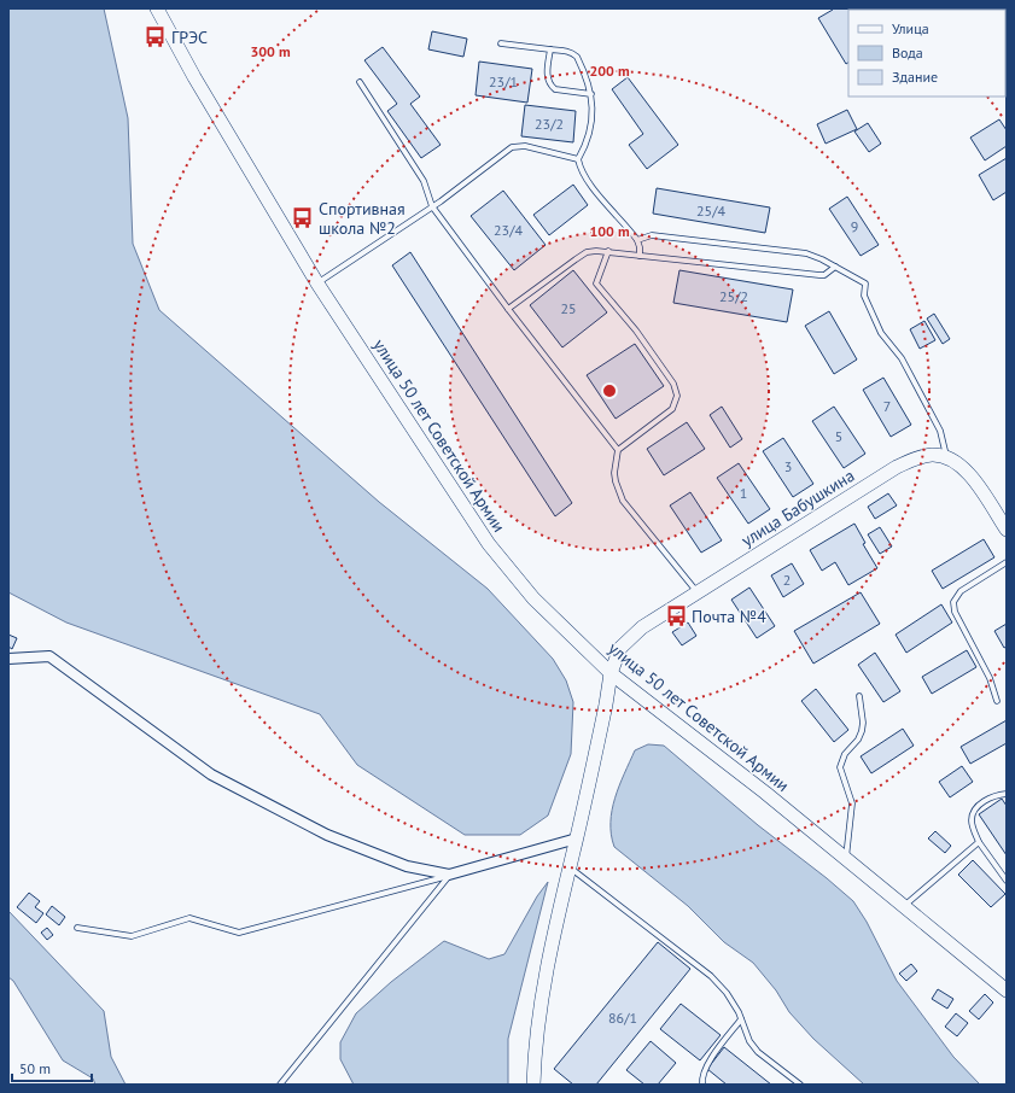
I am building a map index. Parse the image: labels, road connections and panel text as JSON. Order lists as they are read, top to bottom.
{
  "streets": {
    "main road": ["улица 50 лет Советской Армии", "улица Бабушкина"]
  },
  "crossings": [
    ["улица 50 лет Советской Армии", "улица Бабушкина"]
  ],
  "places": {
    "bus stop": ["ГРЭС", "Спортивная школа №2", "Почта №4"]
  },
  "house_numbers": [
    "23/1",
    "23/2",
    "25/4",
    "9",
    "23/4",
    "25/2",
    "25",
    "7",
    "5",
    "3",
    "1",
    "2",
    "86/1"
  ],
  "legend": ["Улица", "Вода", "Здание"],
  "scale_bar": "50 m",
  "rings": ["300 m", "200 m", "100 m"]
}
